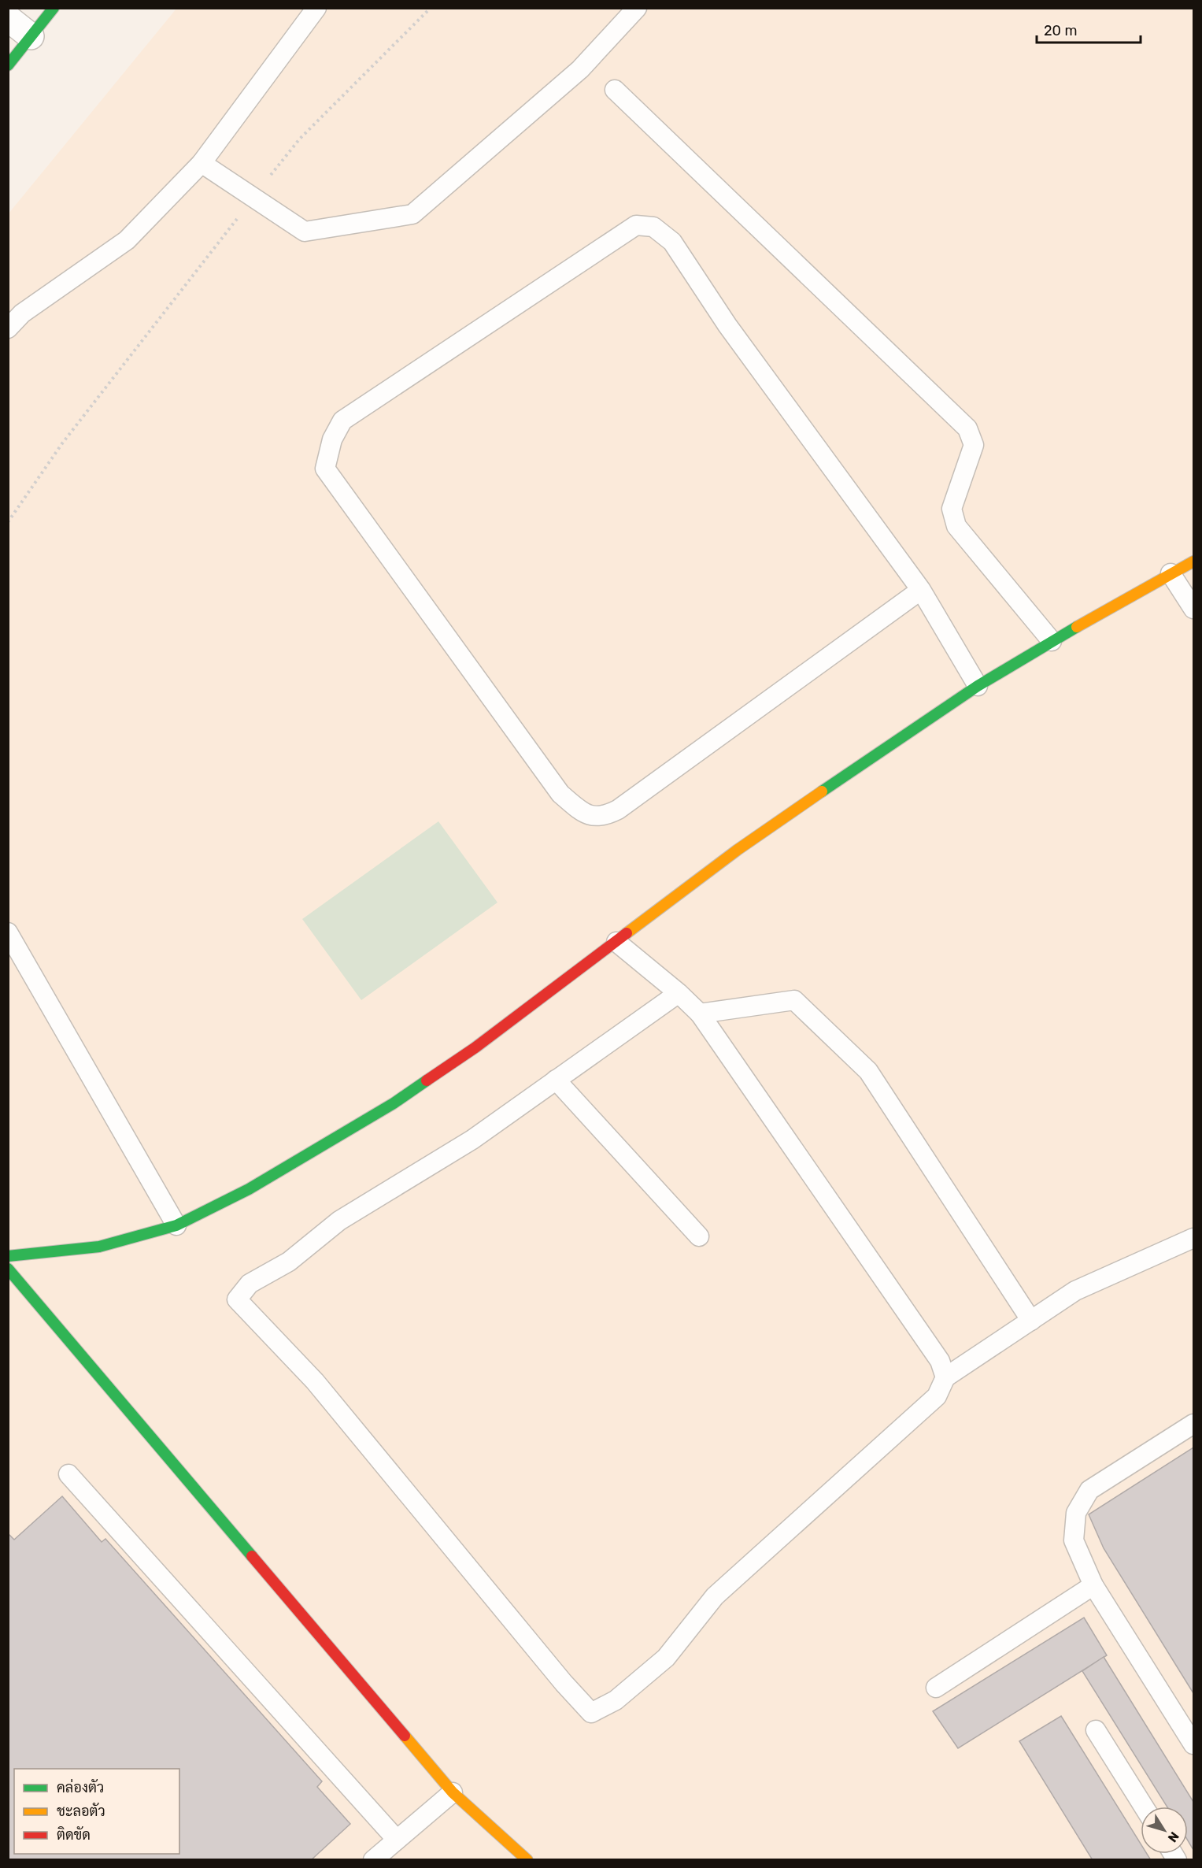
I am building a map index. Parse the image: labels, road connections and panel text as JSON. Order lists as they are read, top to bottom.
{
  "legend": ["คล่องตัว", "ชะลอตัว", "ติดขัด"],
  "scale_bar": "20 m",
  "north": "bottom right"
}
